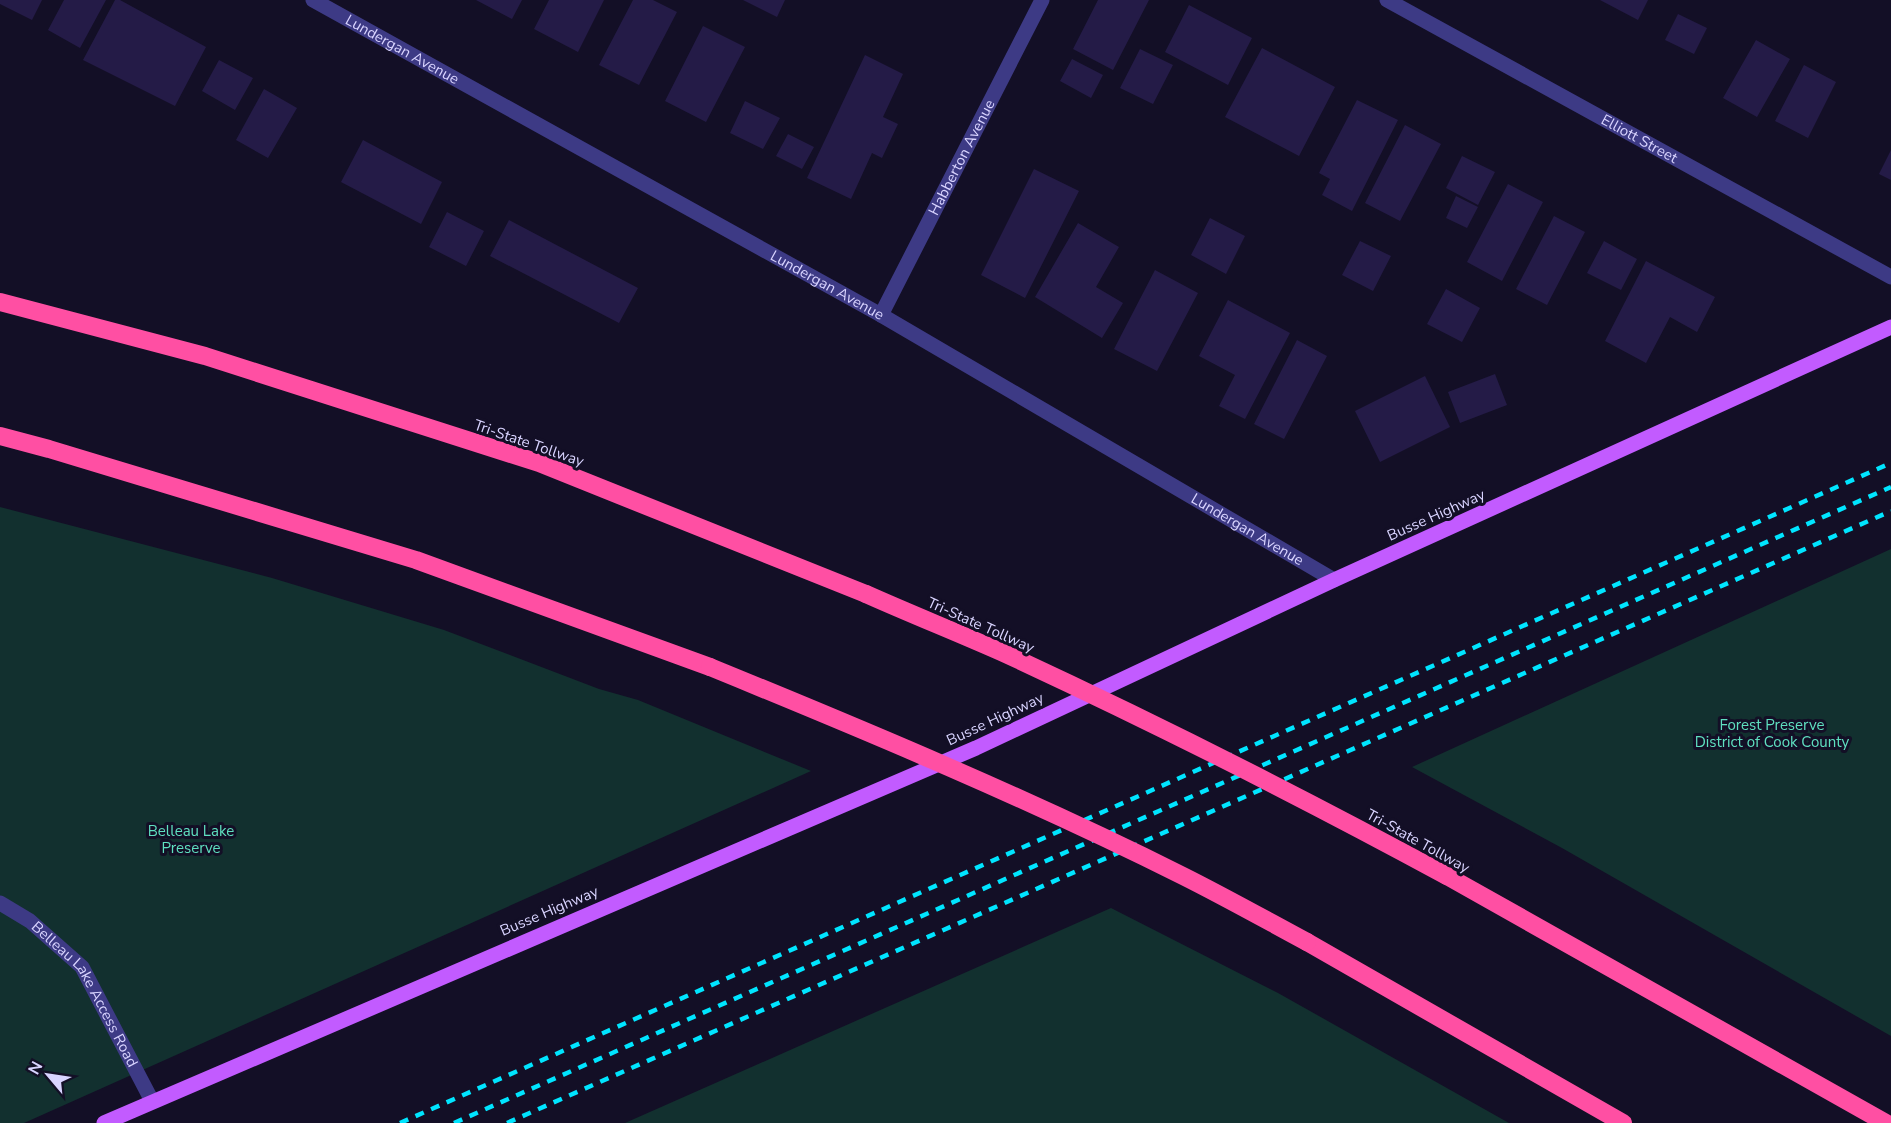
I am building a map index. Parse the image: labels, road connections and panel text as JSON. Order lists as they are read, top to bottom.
{
  "streets": {
    "highway": ["Tri-State Tollway"],
    "main road": ["Busse Highway"],
    "street": [
      "Lundergan Avenue",
      "Elliott Street",
      "Habberton Avenue",
      "Belleau Lake Access Road"
    ]
  },
  "crossings": [
    ["Lundergan Avenue", "Habberton Avenue"],
    ["Lundergan Avenue", "Busse Highway"],
    ["Busse Highway", "Belleau Lake Access Road"]
  ],
  "parks": ["Forest Preserve District of Cook County", "Belleau Lake Preserve"],
  "north": "top left"
}
